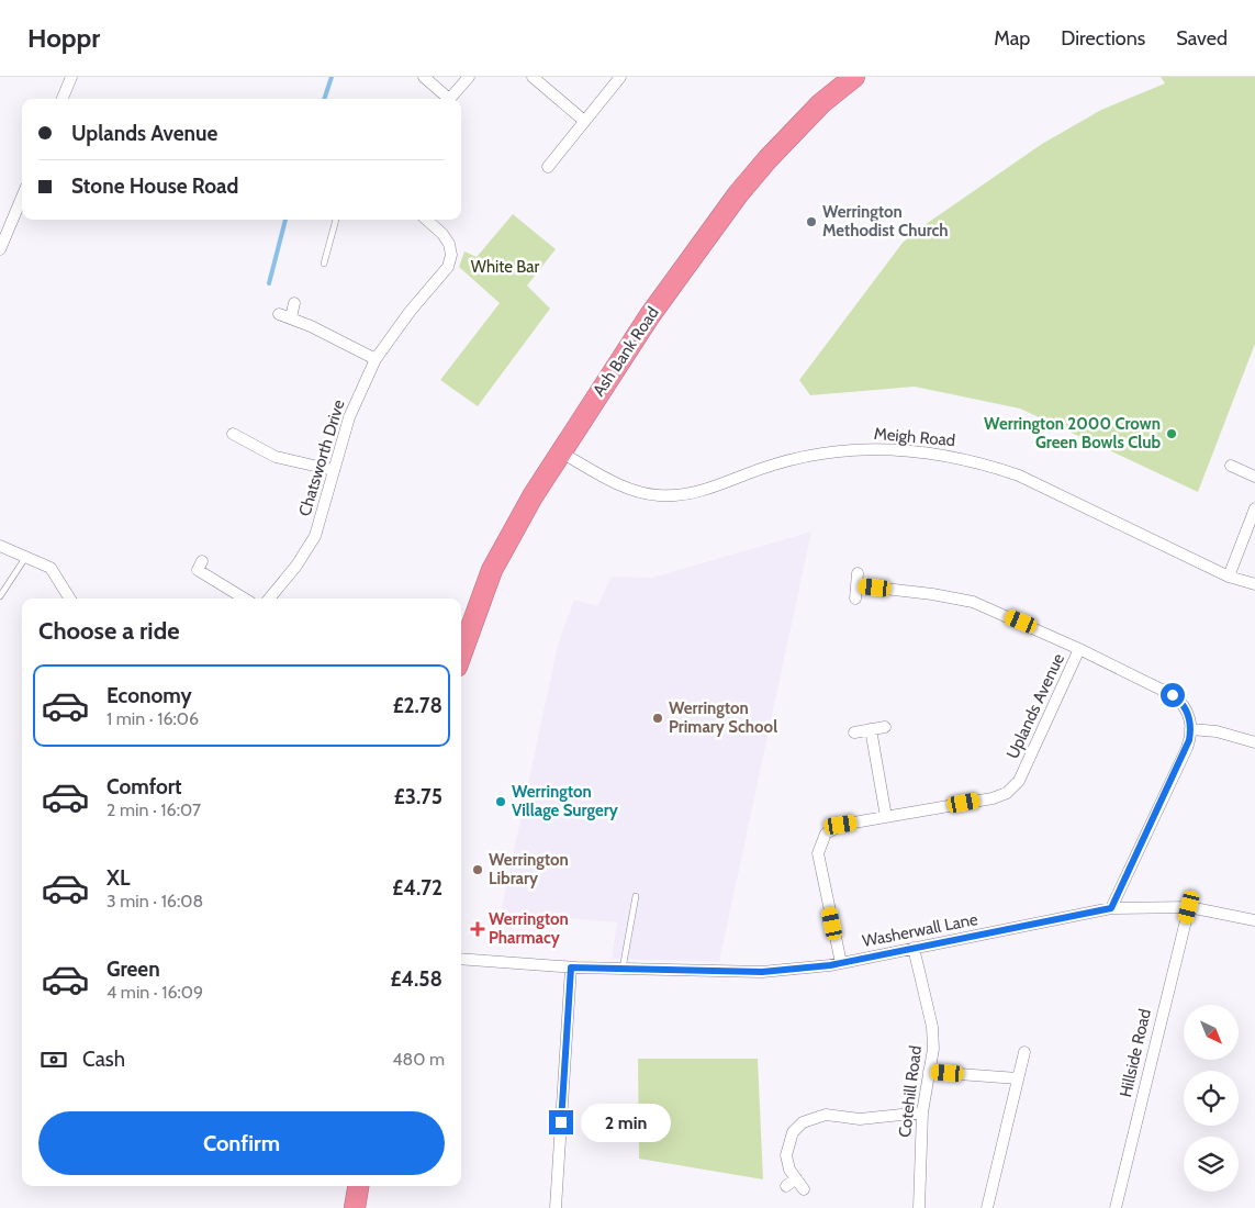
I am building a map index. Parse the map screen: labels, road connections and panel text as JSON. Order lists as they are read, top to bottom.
{
  "streets": {
    "highway": ["Ash Bank Road"],
    "street": [
      "Meigh Road",
      "Chatsworth Drive",
      "Uplands Avenue",
      "Washerwall Lane",
      "Hillside Road",
      "Cotehill Road"
    ]
  },
  "crossings": [
    ["Ash Bank Road", "Meigh Road"],
    ["Uplands Avenue", "Washerwall Lane"],
    ["Washerwall Lane", "Hillside Road"],
    ["Washerwall Lane", "Cotehill Road"]
  ],
  "parks": ["White Bar"],
  "places": {
    "other": [
      "Werrington Methodist Church",
      "Werrington 2000 Crown Green Bowls Club",
      "Werrington Primary School",
      "Werrington Village Surgery",
      "Werrington Library"
    ],
    "health": ["Werrington Pharmacy"]
  },
  "north": "bottom right",
  "page": {
    "header": "Hoppr",
    "nav": ["Map", "Directions", "Saved"],
    "banner": ["Uplands Avenue", "Stone House Road"],
    "heading": "Choose a ride",
    "list": [
      {
        "name": "Economy",
        "note": "1 min · 16:06",
        "value": "£2.78"
      },
      {
        "name": "Comfort",
        "note": "2 min · 16:07",
        "value": "£3.75"
      },
      {
        "name": "XL",
        "note": "3 min · 16:08",
        "value": "£4.72"
      },
      {
        "name": "Green",
        "note": "4 min · 16:09",
        "value": "£4.58"
      }
    ],
    "pay": ["Cash", "480 m"],
    "buttons": "Confirm",
    "bubble": "2 min"
  }
}
